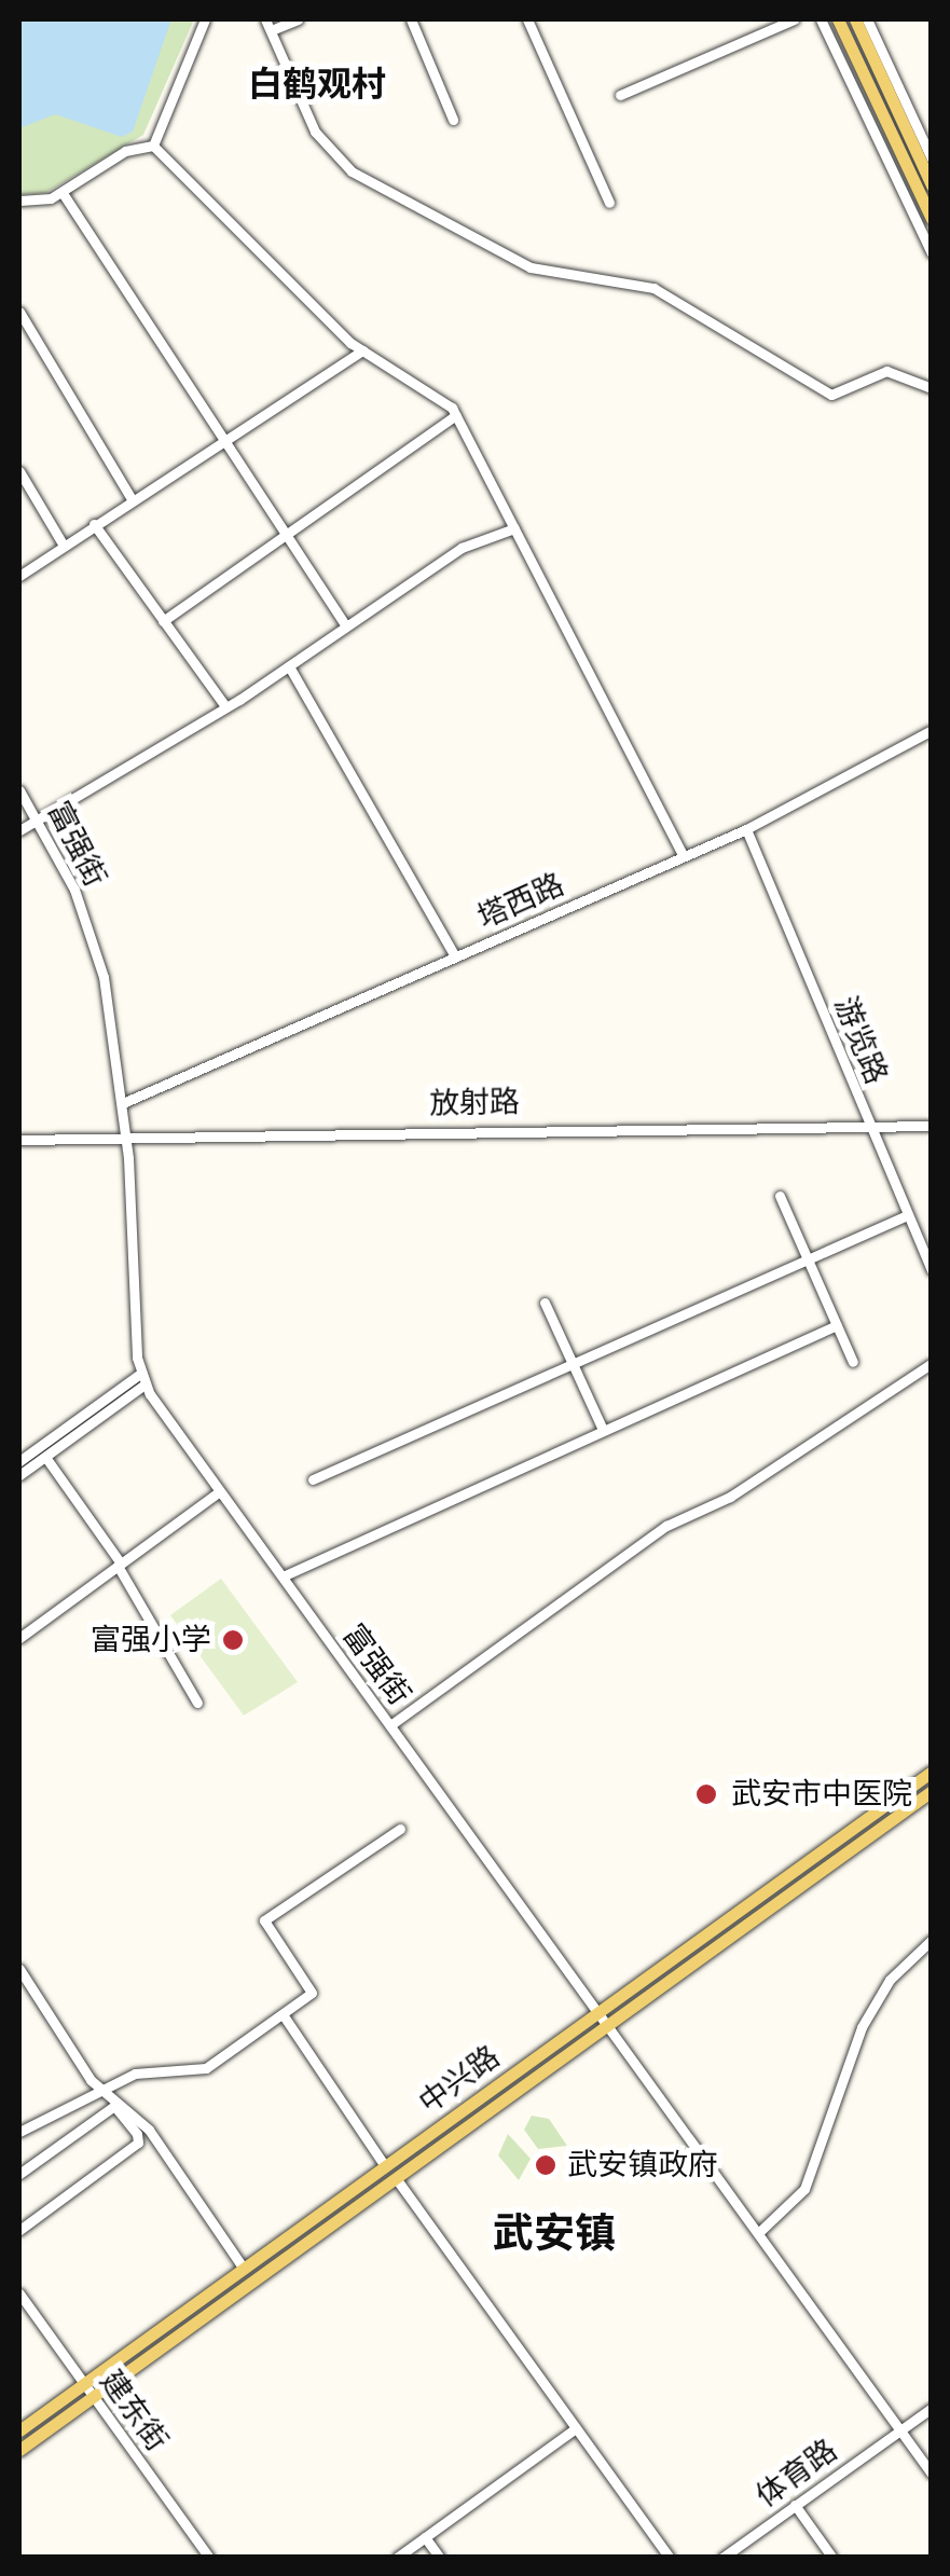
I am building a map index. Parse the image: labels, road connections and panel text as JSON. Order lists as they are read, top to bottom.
{
  "streets": {
    "main road": ["中兴路"],
    "street": [
      "富强街",
      "塔西路",
      "游览路",
      "放射路",
      "建东街",
      "体育路"
    ]
  },
  "crossings": [
    ["富强街", "塔西路"],
    ["富强街", "放射路"],
    ["富强街", "中兴路"],
    ["富强街", "体育路"],
    ["塔西路", "游览路"],
    ["游览路", "放射路"],
    ["中兴路", "建东街"]
  ],
  "districts": ["白鹤观村", "武安镇"],
  "places": ["富强小学", "武安市中医院", "武安镇政府"]
}
